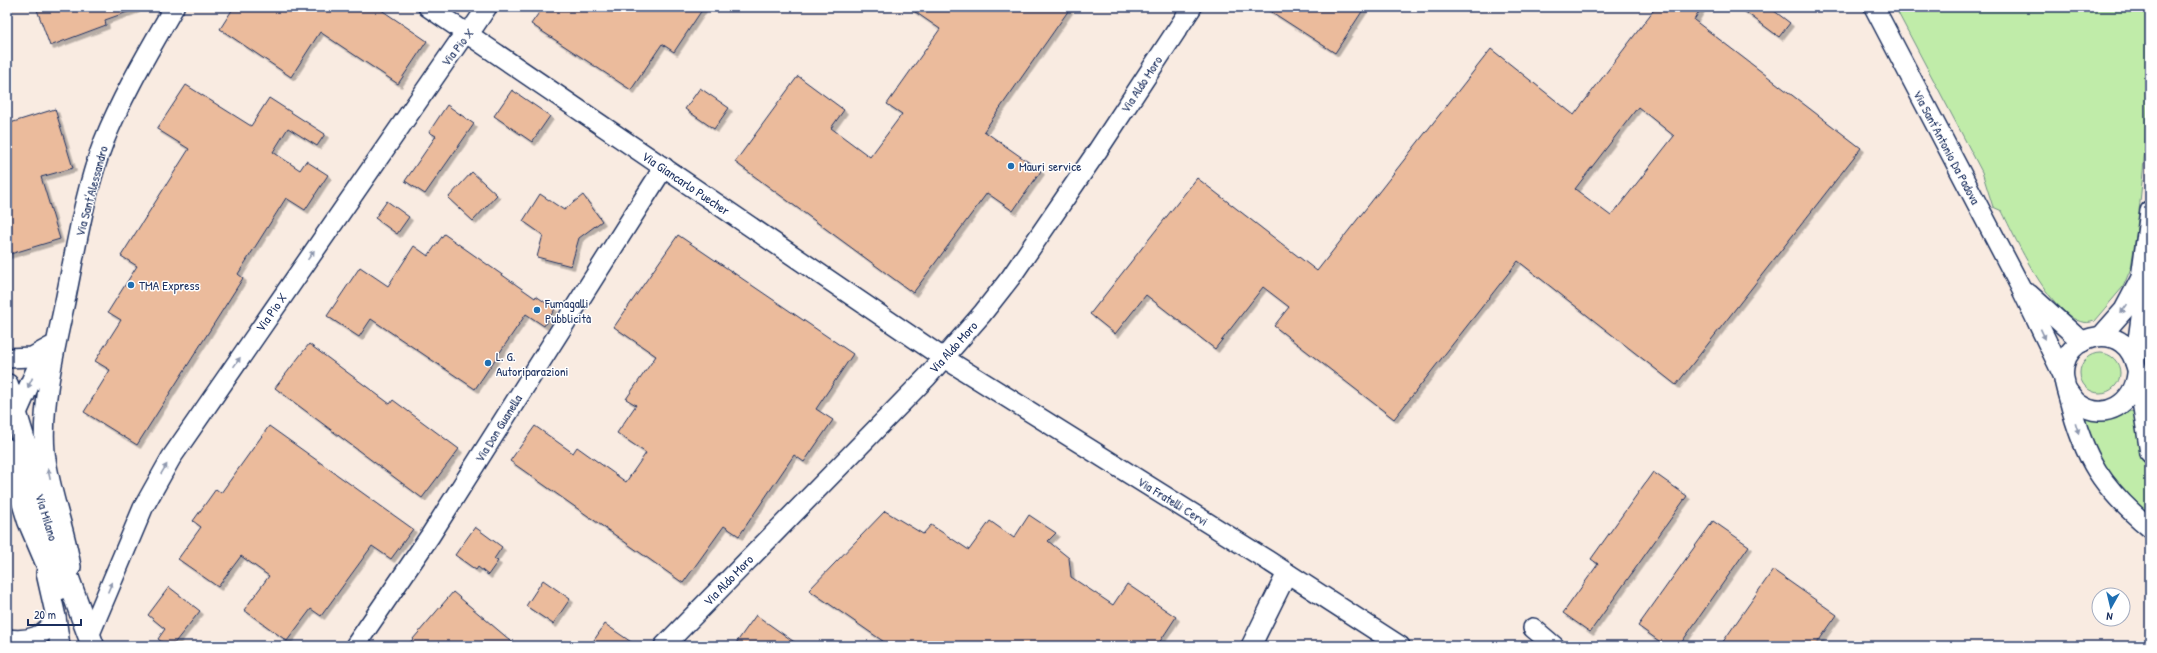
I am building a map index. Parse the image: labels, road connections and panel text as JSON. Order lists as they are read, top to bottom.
{
  "streets": {
    "main road": ["Via Milano"],
    "street": [
      "Via Pio X",
      "Via Aldo Moro",
      "Via Sant'Antonio Da Padova",
      "Via Giancarlo Puecher",
      "Via Sant'Alessandro",
      "Via Don Guanella",
      "Via Fratelli Cervi"
    ]
  },
  "crossings": [
    ["Via Pio X", "Via Giancarlo Puecher"],
    ["Via Pio X", "Via Milano"],
    ["Via Aldo Moro", "Via Giancarlo Puecher"],
    ["Via Aldo Moro", "Via Fratelli Cervi"],
    ["Via Giancarlo Puecher", "Via Don Guanella"],
    ["Via Giancarlo Puecher", "Via Fratelli Cervi"]
  ],
  "one_way": ["Via Pio X"],
  "places": [
    "Mauri service",
    "TMA Express",
    "Fumagalli Pubblicità",
    "L. G. Autoriparazioni"
  ],
  "scale_bar": "20 m",
  "north": "bottom"
}
